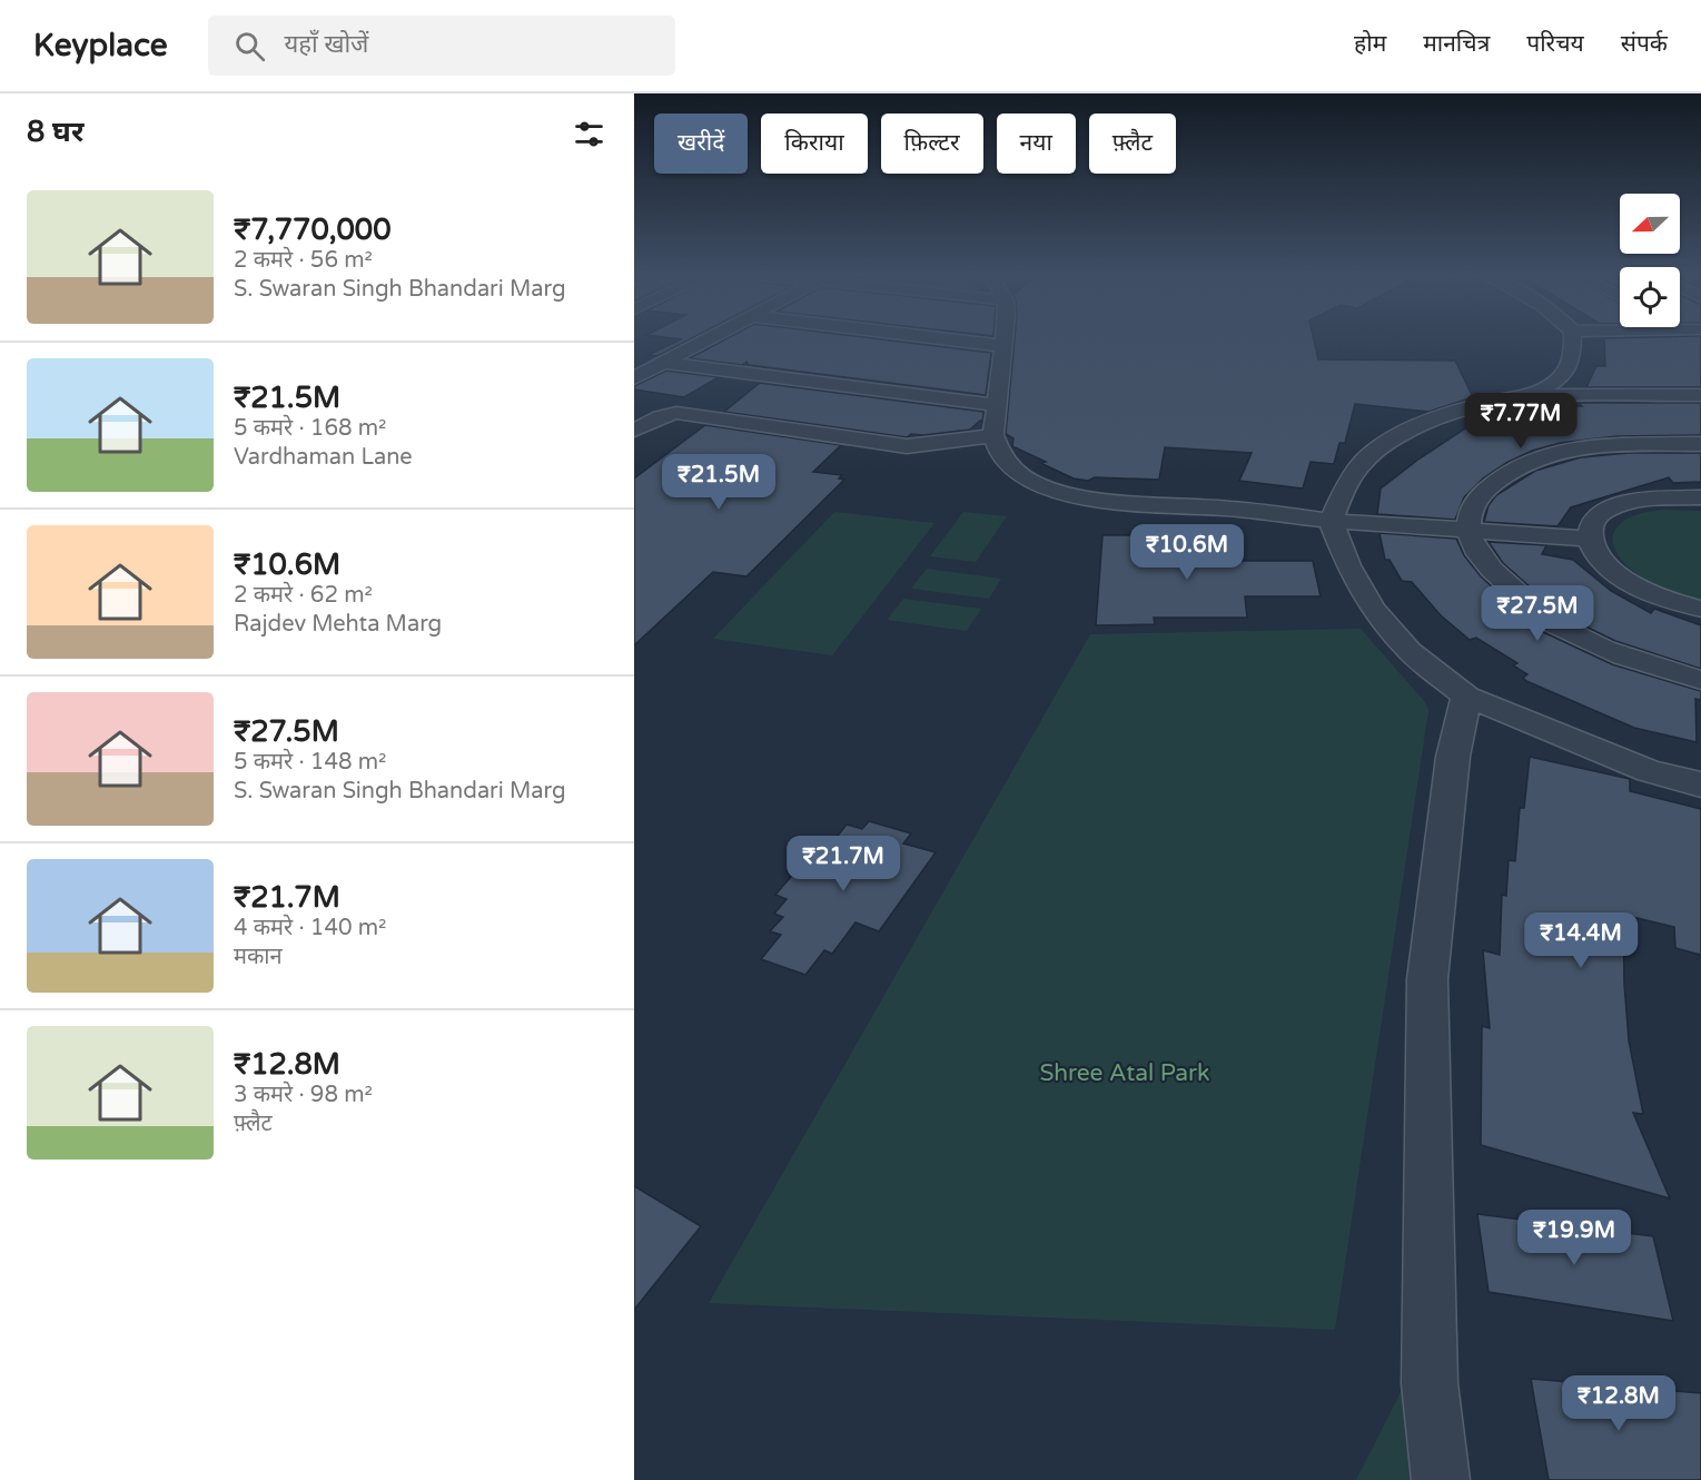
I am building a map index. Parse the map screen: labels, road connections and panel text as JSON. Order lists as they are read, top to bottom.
{
  "parks": ["Shree Atal Park"],
  "north": "left",
  "page": {
    "header": "Keyplace",
    "search": "यहाँ खोजें",
    "nav": [
      "होम",
      "मानचित्र",
      "परिचय",
      "संपर्क"
    ],
    "heading": "8 घर",
    "chip": [
      "खरीदें",
      "किराया",
      "फ़िल्टर",
      "नया",
      "फ़्लैट"
    ],
    "list": [
      {
        "name": "₹7,770,000",
        "note": "2 कमरे · 56 m² · S. Swaran Singh Bhandari Marg"
      },
      {
        "name": "₹21.5M",
        "note": "5 कमरे · 168 m² · Vardhaman Lane"
      },
      {
        "name": "₹10.6M",
        "note": "2 कमरे · 62 m² · Rajdev Mehta Marg"
      },
      {
        "name": "₹27.5M",
        "note": "5 कमरे · 148 m² · S. Swaran Singh Bhandari Marg"
      },
      {
        "name": "₹21.7M",
        "note": "4 कमरे · 140 m² · मकान"
      },
      {
        "name": "₹12.8M",
        "note": "3 कमरे · 98 m² · फ़्लैट"
      }
    ],
    "price": [
      "₹7.77M",
      "₹21.5M",
      "₹10.6M",
      "₹27.5M",
      "₹21.7M",
      "₹14.4M",
      "₹19.9M",
      "₹12.8M"
    ]
  }
}
